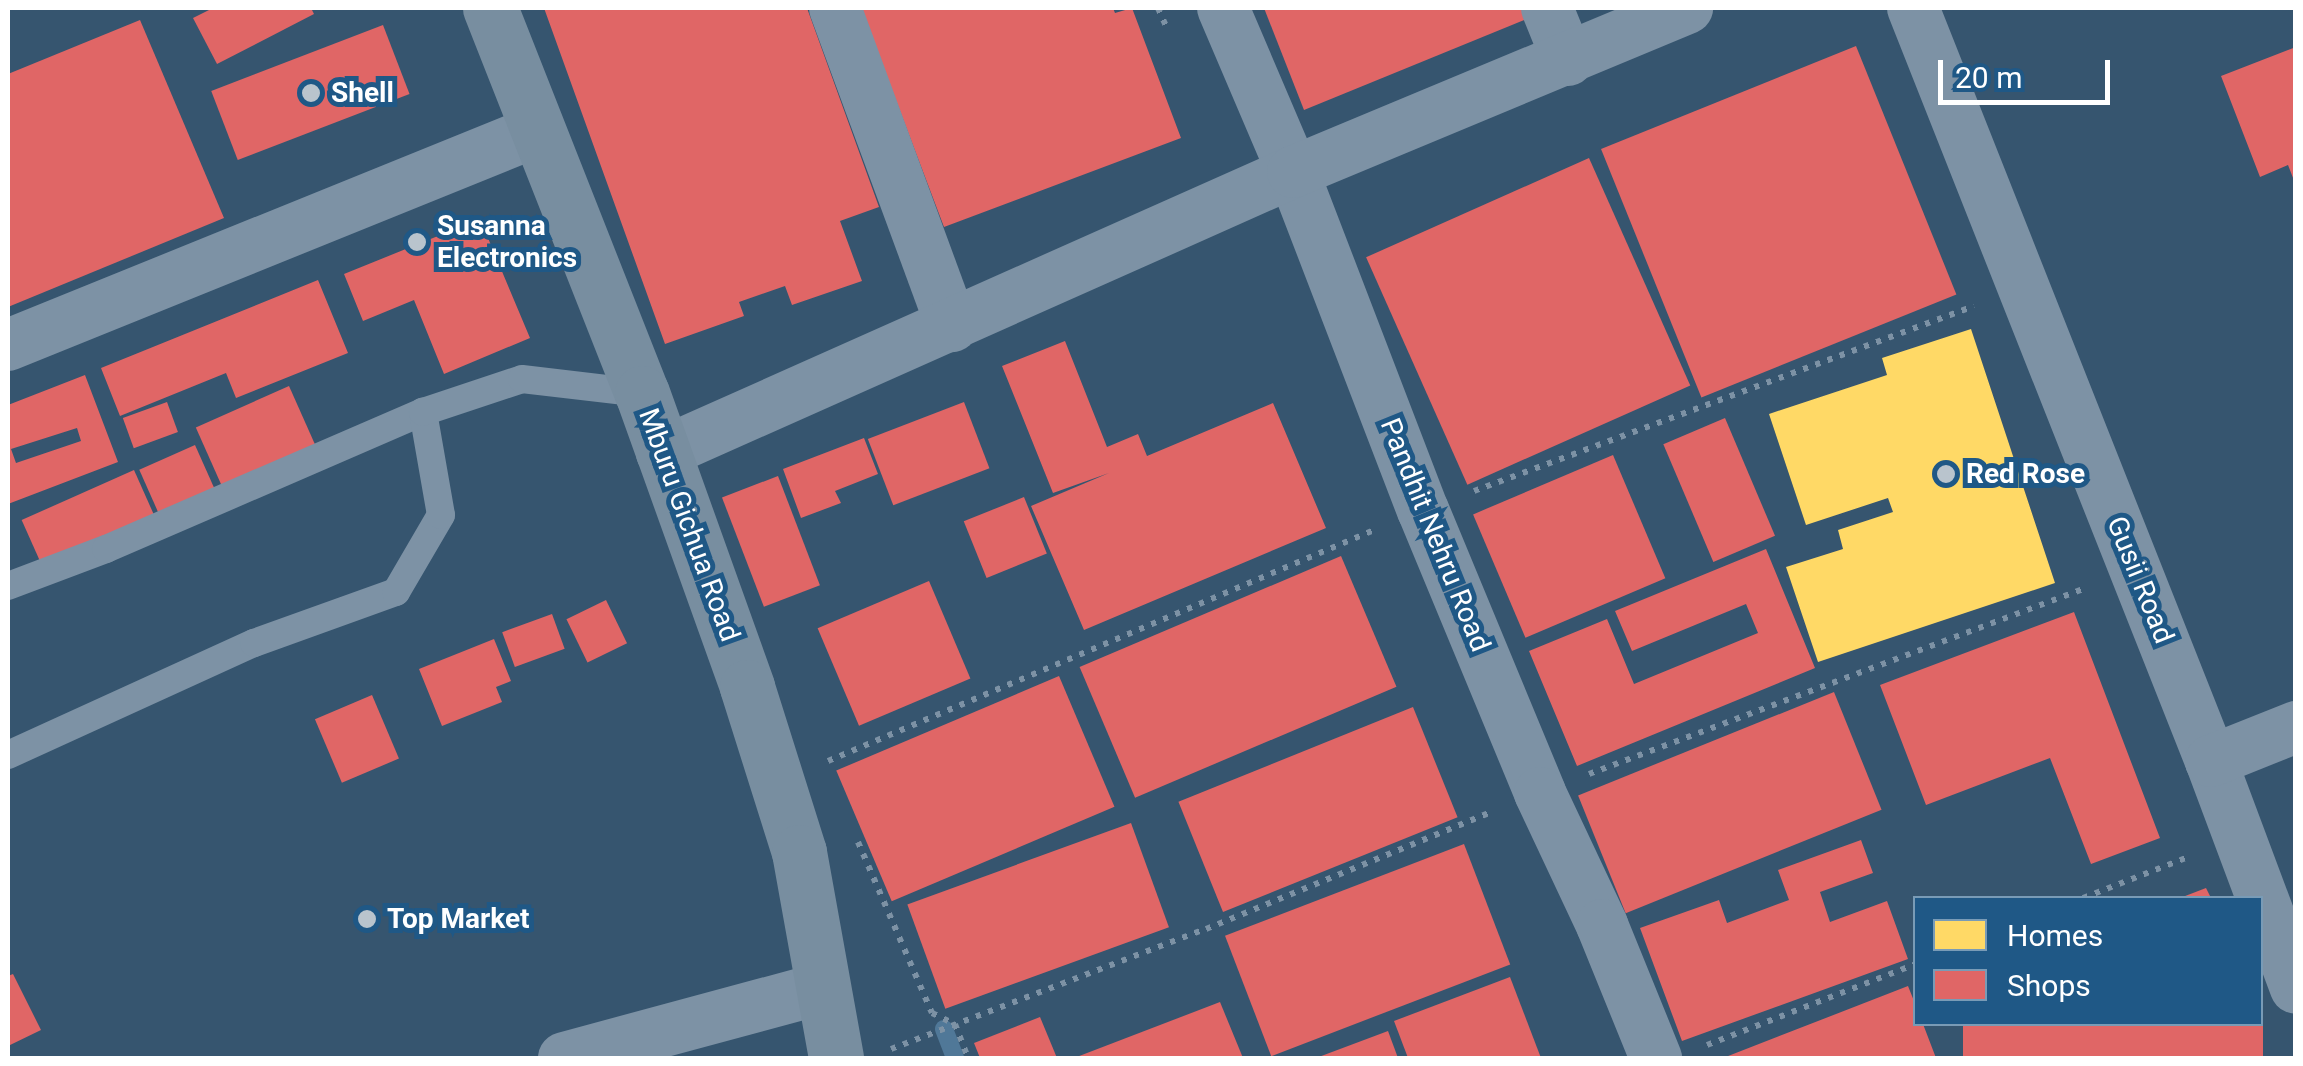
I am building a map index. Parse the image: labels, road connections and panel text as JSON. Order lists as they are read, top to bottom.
{
  "streets": {
    "street": ["Mburu Gichua Road", "Pandhit Nehru Road", "Gusii Road"]
  },
  "places": [
    "Shell",
    "Susanna Electronics",
    "Red Rose",
    "Top Market"
  ],
  "legend": ["Homes", "Shops"],
  "scale_bar": "20 m"
}
